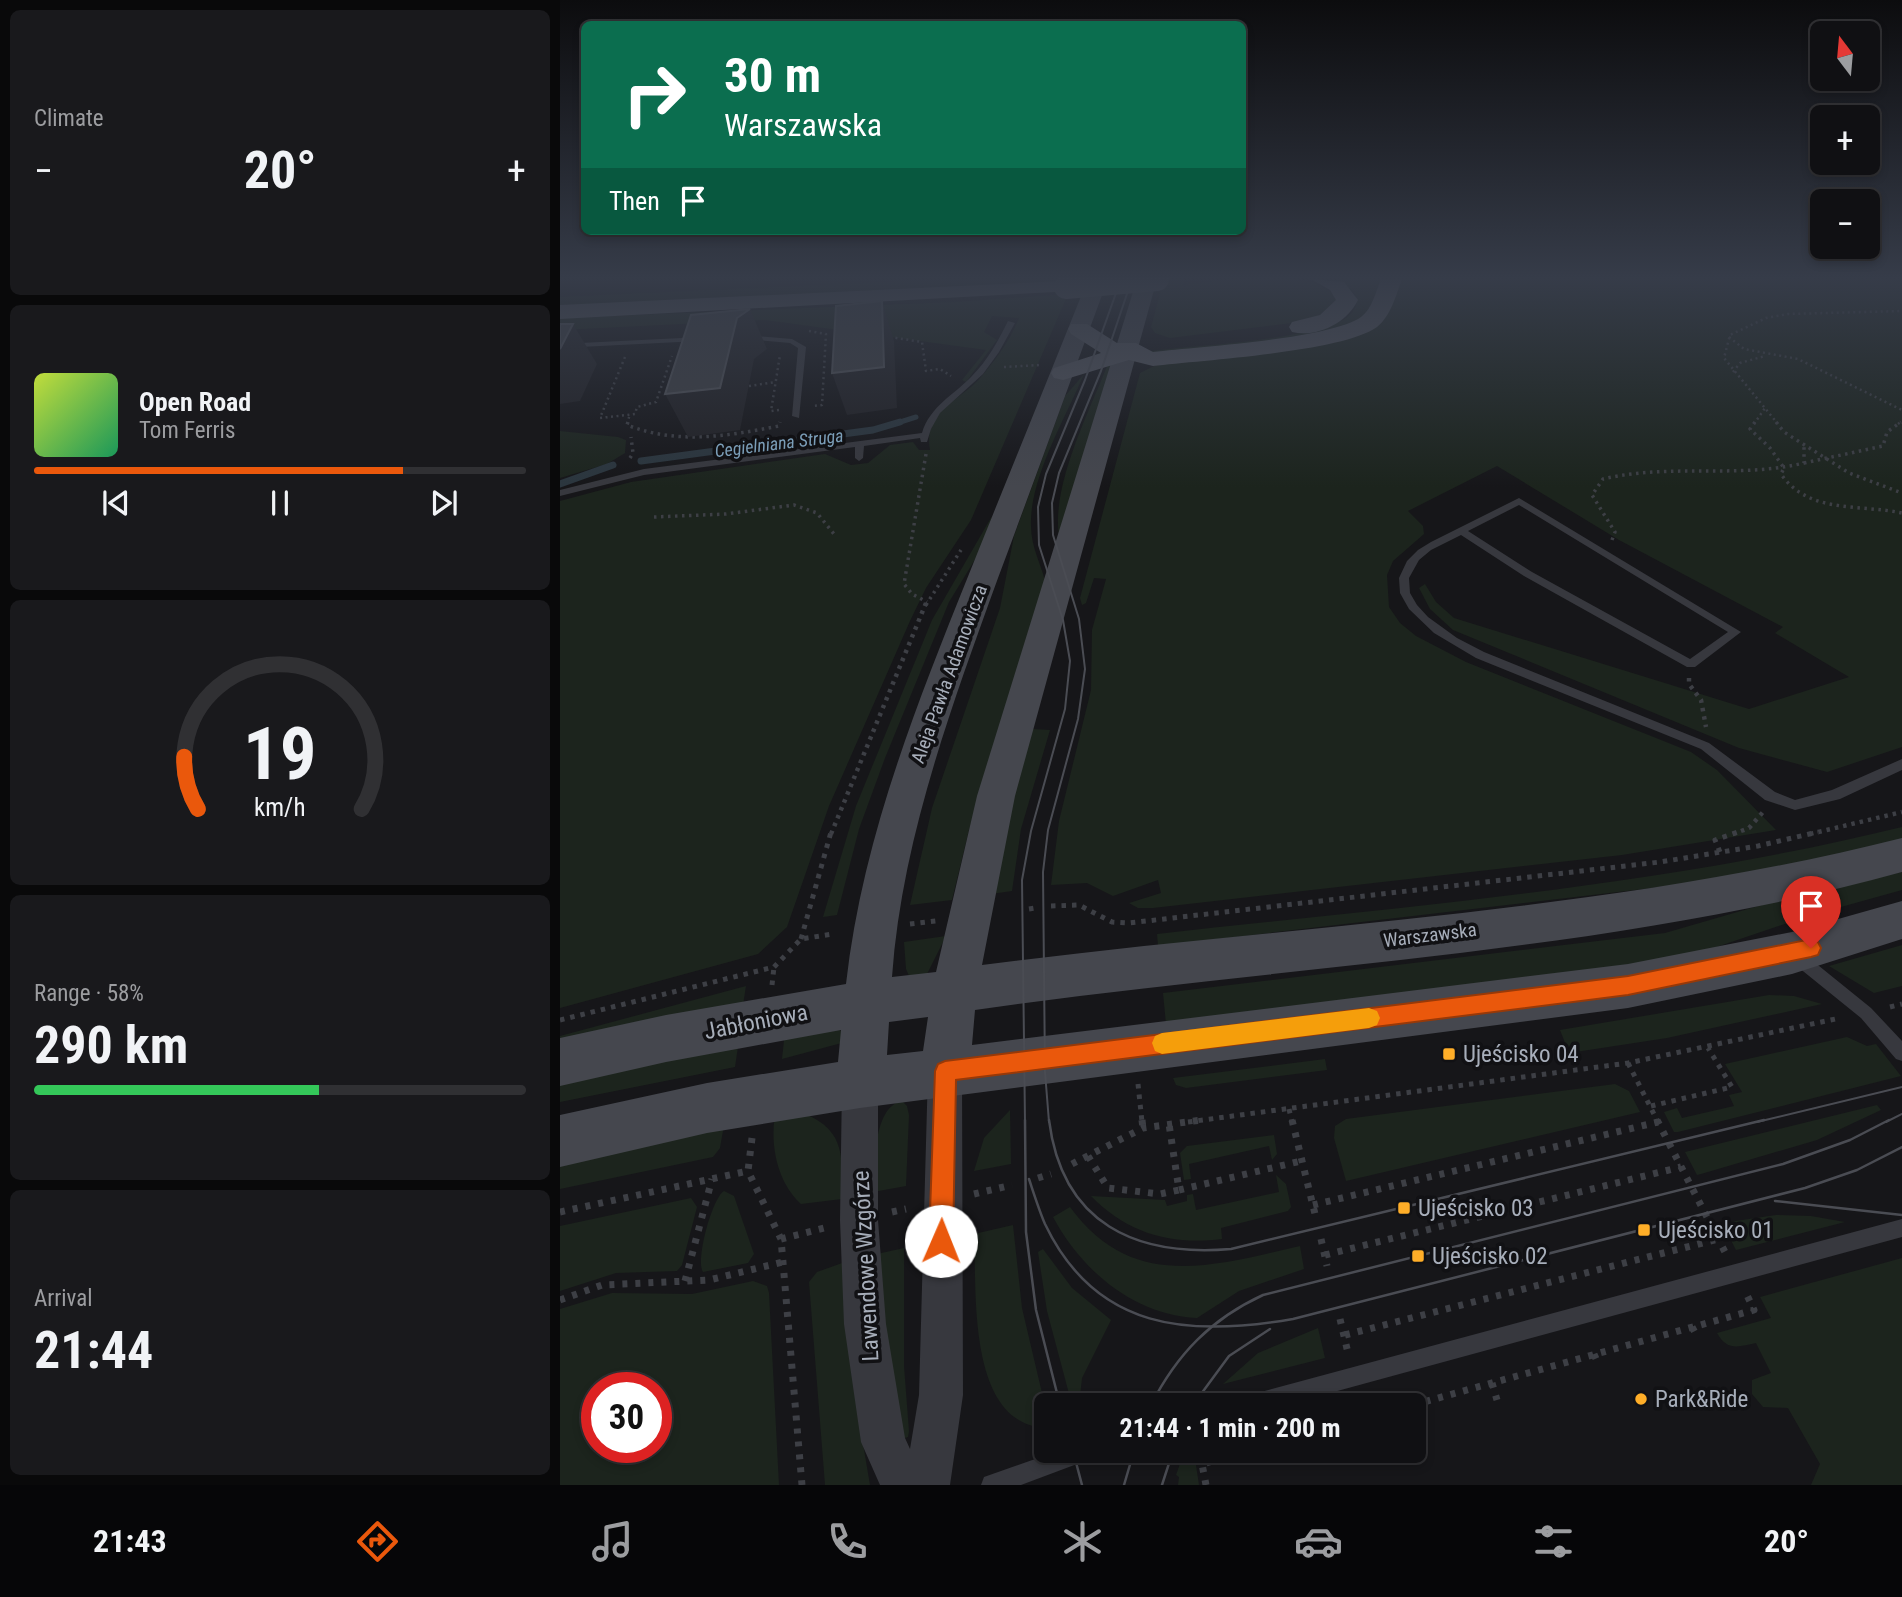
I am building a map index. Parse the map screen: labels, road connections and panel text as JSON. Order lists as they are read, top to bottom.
{
  "streets": {
    "main road": ["Aleja Pawła Adamowicza", "Warszawska", "Jabłoniowa"],
    "street": ["Lawendowe Wzgórze"]
  },
  "crossings": [
    ["Aleja Pawła Adamowicza", "Jabłoniowa"],
    ["Aleja Pawła Adamowicza", "Lawendowe Wzgórze"],
    ["Warszawska", "Jabłoniowa"]
  ],
  "water": ["Cegielniana Struga"],
  "places": {
    "transit": [
      "Ujeścisko 04",
      "Ujeścisko 03",
      "Ujeścisko 01",
      "Ujeścisko 02"
    ],
    "other": ["Park&Ride"]
  },
  "north": "top",
  "page": {
    "tile": [
      "Climate",
      ["Range · 58%", "290 km"],
      ["Arrival", "21:44"]
    ],
    "map_buttons": ["+", "−"],
    "turn": ["30 m", "Warszawska"],
    "heat": ["−", "20°", "+"],
    "then": "Then",
    "song": ["Open Road", "Tom Ferris"],
    "limit": "30",
    "trip": "21:44 · 1 min · 200 m",
    "tabs": ["21:43", "20°"],
    "gauge": ["19", "km/h"]
  }
}
